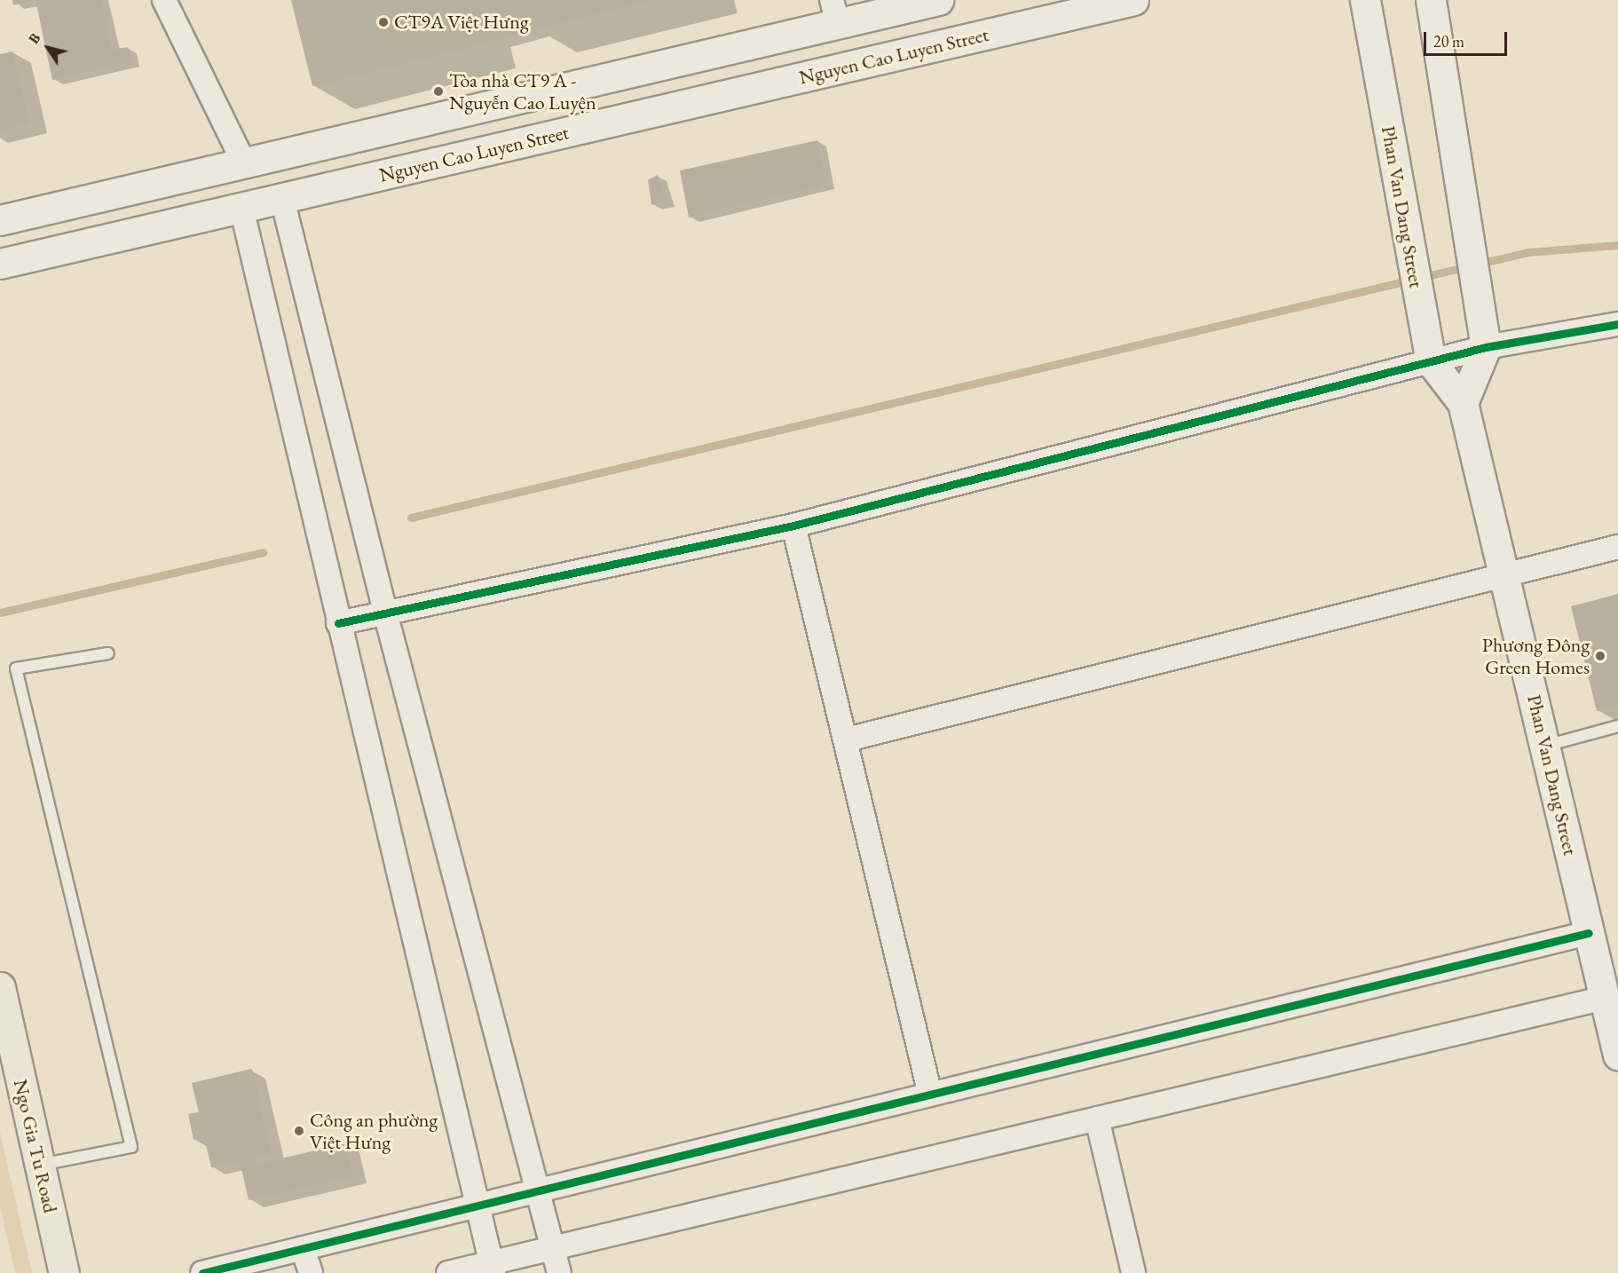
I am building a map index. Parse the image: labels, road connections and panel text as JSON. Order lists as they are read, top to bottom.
{
  "streets": {
    "main road": ["Ngo Gia Tu Road"],
    "street": ["Nguyen Cao Luyen Street", "Phan Van Dang Street"]
  },
  "places": [
    "CT9A Việt Hưng",
    "Tòa nhà CT9 A - Nguyễn Cao Luyện",
    "Phương Đông Green Homes",
    "Công an phường Việt Hưng"
  ],
  "scale_bar": "20 m",
  "north": "top left"
}
